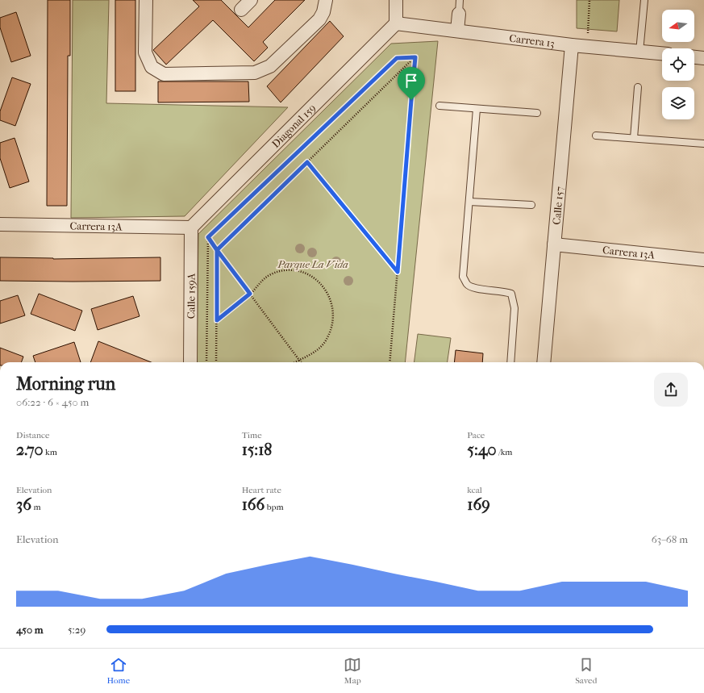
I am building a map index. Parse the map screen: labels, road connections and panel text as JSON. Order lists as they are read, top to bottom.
{
  "streets": {
    "street": [
      "Carrera 13",
      "Diagonal 159",
      "Calle 157",
      "Carrera 13A",
      "Calle 159A"
    ]
  },
  "crossings": [
    ["Carrera 13", "Diagonal 159"],
    ["Carrera 13", "Calle 157"],
    ["Diagonal 159", "Carrera 13A"],
    ["Diagonal 159", "Calle 159A"],
    ["Calle 157", "Carrera 13A"],
    ["Carrera 13A", "Calle 159A"]
  ],
  "parks": ["Parque La Vida"],
  "north": "left",
  "page": {
    "heading": ["Morning run", "06:22 · 6 × 450 m"],
    "stats": [
      ["Distance", "2.70 km"],
      ["Time", "15:18"],
      ["Pace", "5:40 /km"],
      ["Elevation", "36 m"],
      ["Heart rate", "166 bpm"],
      ["kcal", "169"]
    ],
    "chart": ["Elevation", "63–68 m"],
    "list": [
      {
        "name": "450 m",
        "note": "5:29"
      }
    ],
    "tabs": ["Home", "Map", "Saved"]
  }
}
